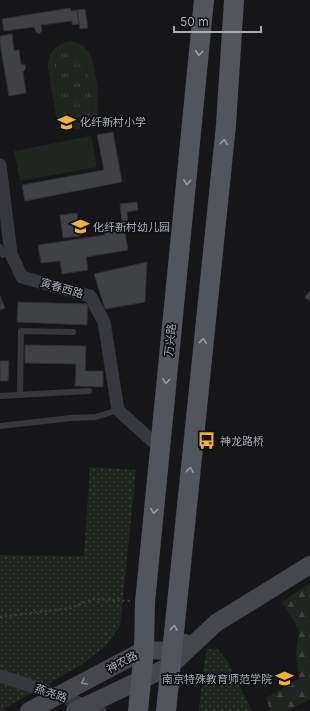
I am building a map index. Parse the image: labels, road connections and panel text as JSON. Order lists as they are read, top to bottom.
{
  "streets": {
    "main road": ["万兴路"],
    "street": ["寅春西路", "神农路", "燕尧路"]
  },
  "crossings": [
    ["万兴路", "神农路"]
  ],
  "places": {
    "school or university": ["化纤新村小学", "化纤新村幼儿园", "南京特殊教育师范学院"],
    "bus stop": ["神龙路桥"]
  },
  "scale_bar": "50 m"
}
